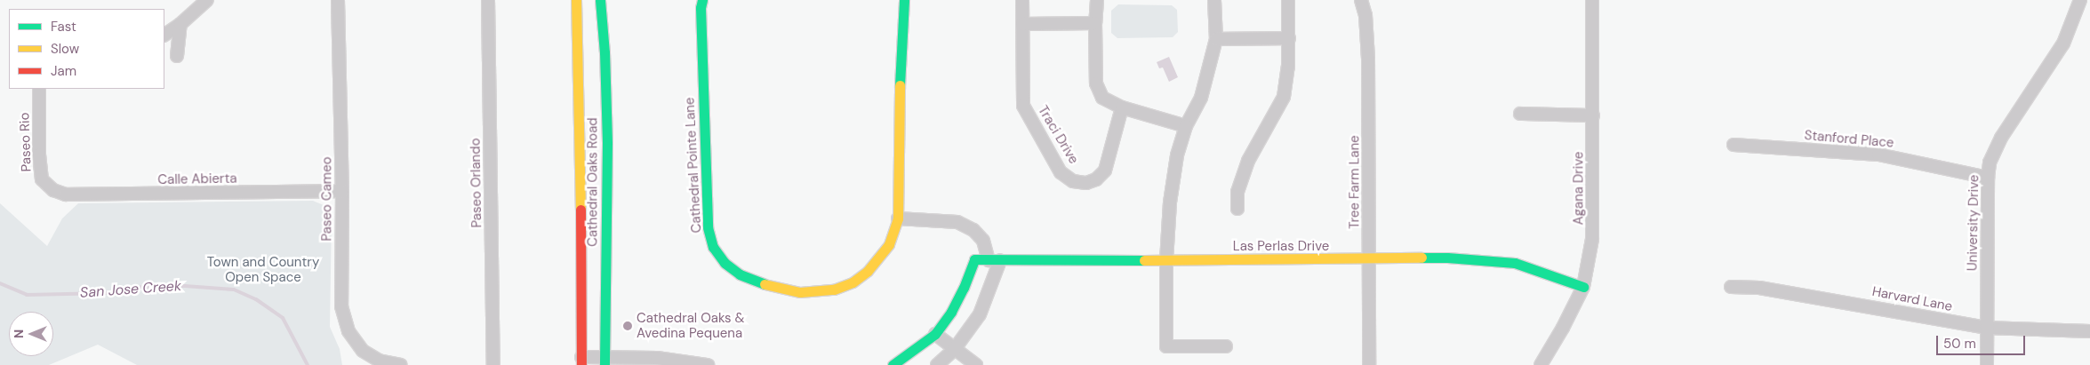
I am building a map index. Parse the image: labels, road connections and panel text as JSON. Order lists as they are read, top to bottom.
{
  "streets": {
    "street": [
      "Traci Drive",
      "Stanford Place",
      "Paseo Rio",
      "Cathedral Pointe Lane",
      "Calle Abierta",
      "Cathedral Oaks Road",
      "Tree Farm Lane",
      "Paseo Orlando",
      "Agana Drive",
      "Paseo Cameo",
      "University Drive",
      "Las Perlas Drive",
      "Harvard Lane"
    ]
  },
  "crossings": [
    ["Stanford Place", "University Drive"],
    ["Paseo Rio", "Calle Abierta"],
    ["Calle Abierta", "Paseo Cameo"],
    ["Tree Farm Lane", "Las Perlas Drive"],
    ["Agana Drive", "Las Perlas Drive"],
    ["University Drive", "Harvard Lane"]
  ],
  "water": ["San Jose Creek"],
  "parks": ["Town and Country Open Space"],
  "places": ["Cathedral Oaks & Avedina Pequena"],
  "legend": ["Fast", "Slow", "Jam"],
  "scale_bar": "50 m",
  "north": "left"
}
